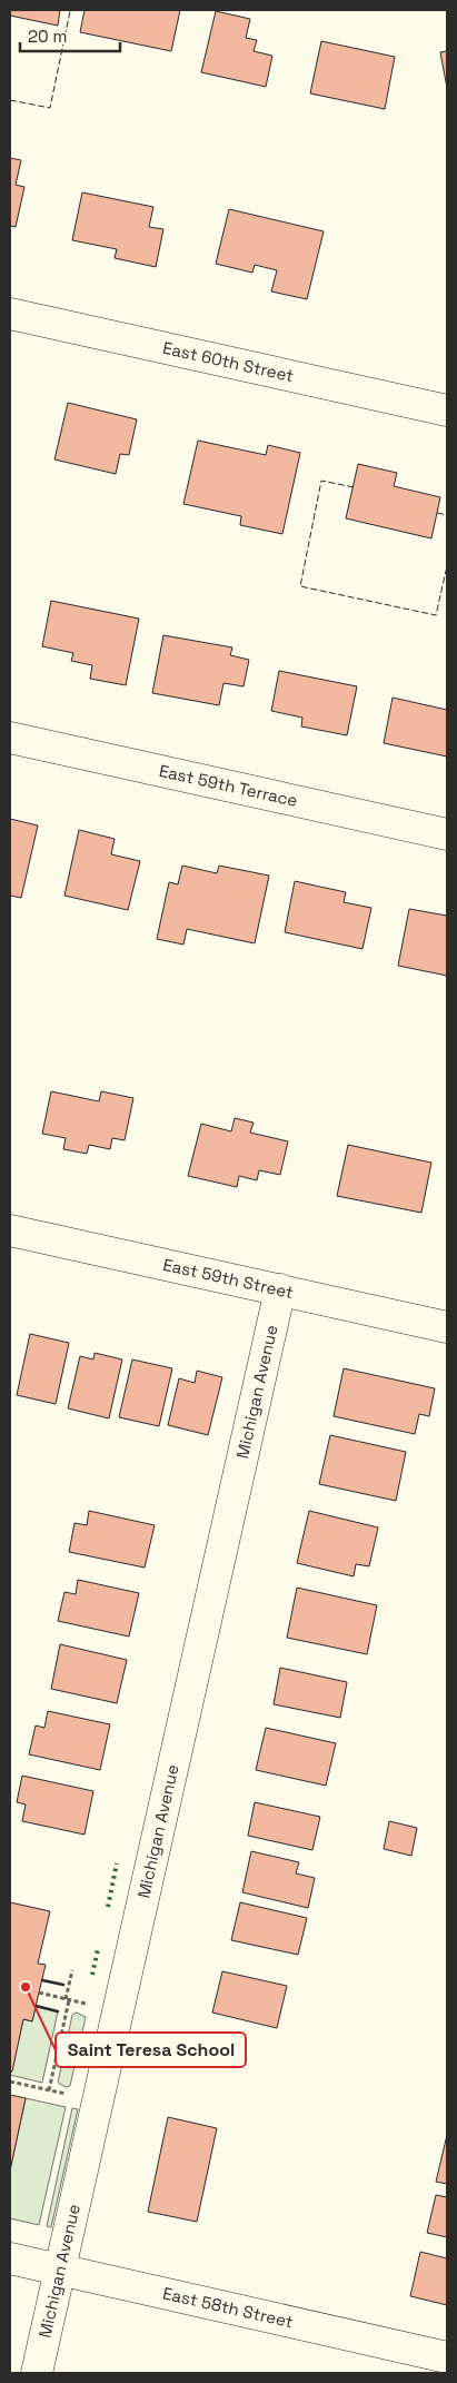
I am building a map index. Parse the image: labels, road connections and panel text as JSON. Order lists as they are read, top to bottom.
{
  "streets": {
    "street": [
      "East 60th Street",
      "East 59th Terrace",
      "East 59th Street",
      "Michigan Avenue",
      "East 58th Street"
    ]
  },
  "crossings": [
    ["East 59th Street", "Michigan Avenue"],
    ["Michigan Avenue", "East 58th Street"]
  ],
  "places": ["Saint Teresa School"],
  "scale_bar": "20 m"
}
